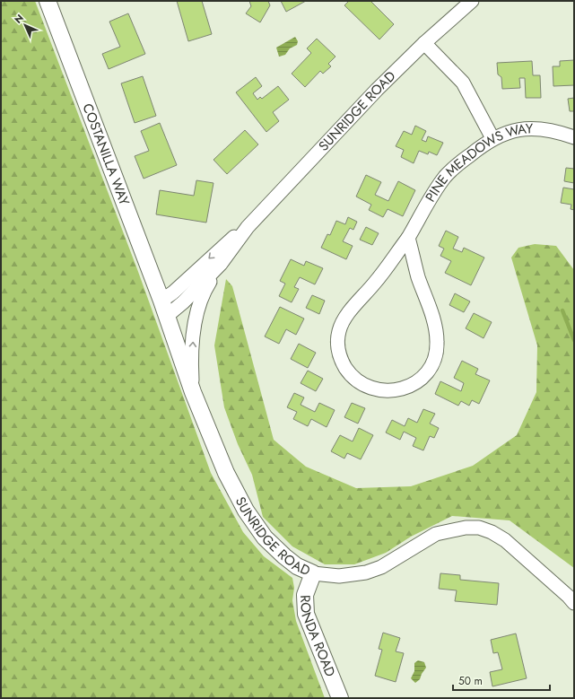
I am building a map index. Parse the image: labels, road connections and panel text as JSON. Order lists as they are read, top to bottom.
{
  "streets": {
    "street": [
      "SUNRIDGE ROAD",
      "COSTANILLA WAY",
      "PINE MEADOWS WAY",
      "RONDA ROAD"
    ]
  },
  "crossings": [
    ["SUNRIDGE ROAD", "COSTANILLA WAY"],
    ["SUNRIDGE ROAD", "RONDA ROAD"]
  ],
  "scale_bar": "50 m",
  "north": "top left"
}
